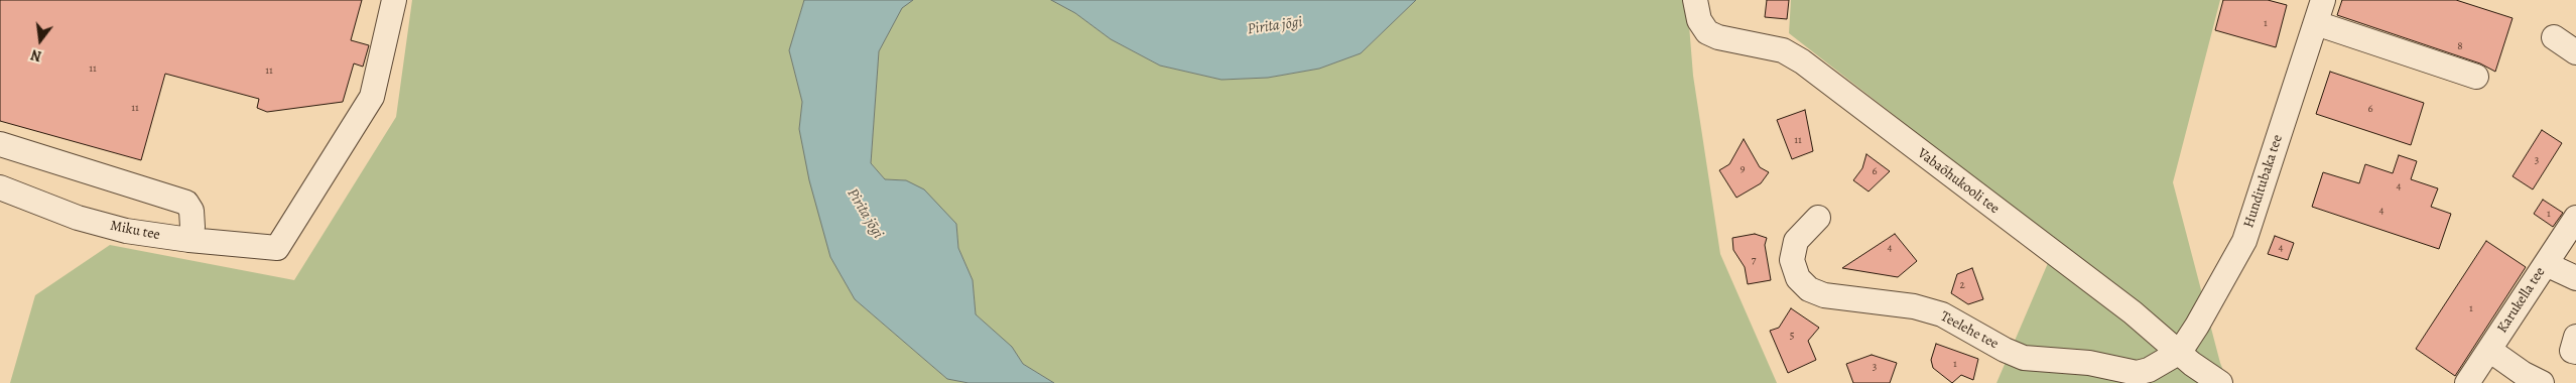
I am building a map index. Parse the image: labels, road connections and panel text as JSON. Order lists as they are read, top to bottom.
{
  "streets": {
    "street": [
      "Vabaõhukooli tee",
      "Hunditubaka tee",
      "Miku tee",
      "Karukella tee",
      "Teelehe tee"
    ]
  },
  "crossings": [
    ["Vabaõhukooli tee", "Hunditubaka tee"],
    ["Vabaõhukooli tee", "Teelehe tee"],
    ["Hunditubaka tee", "Teelehe tee"]
  ],
  "water": ["Pirita jõgi"],
  "house_numbers": [
    "1",
    "8",
    "11",
    "11",
    "11",
    "6",
    "11",
    "3",
    "9",
    "6",
    "4",
    "4",
    "1",
    "4",
    "4",
    "7",
    "2",
    "1",
    "5",
    "1",
    "3"
  ],
  "north": "bottom"
}
